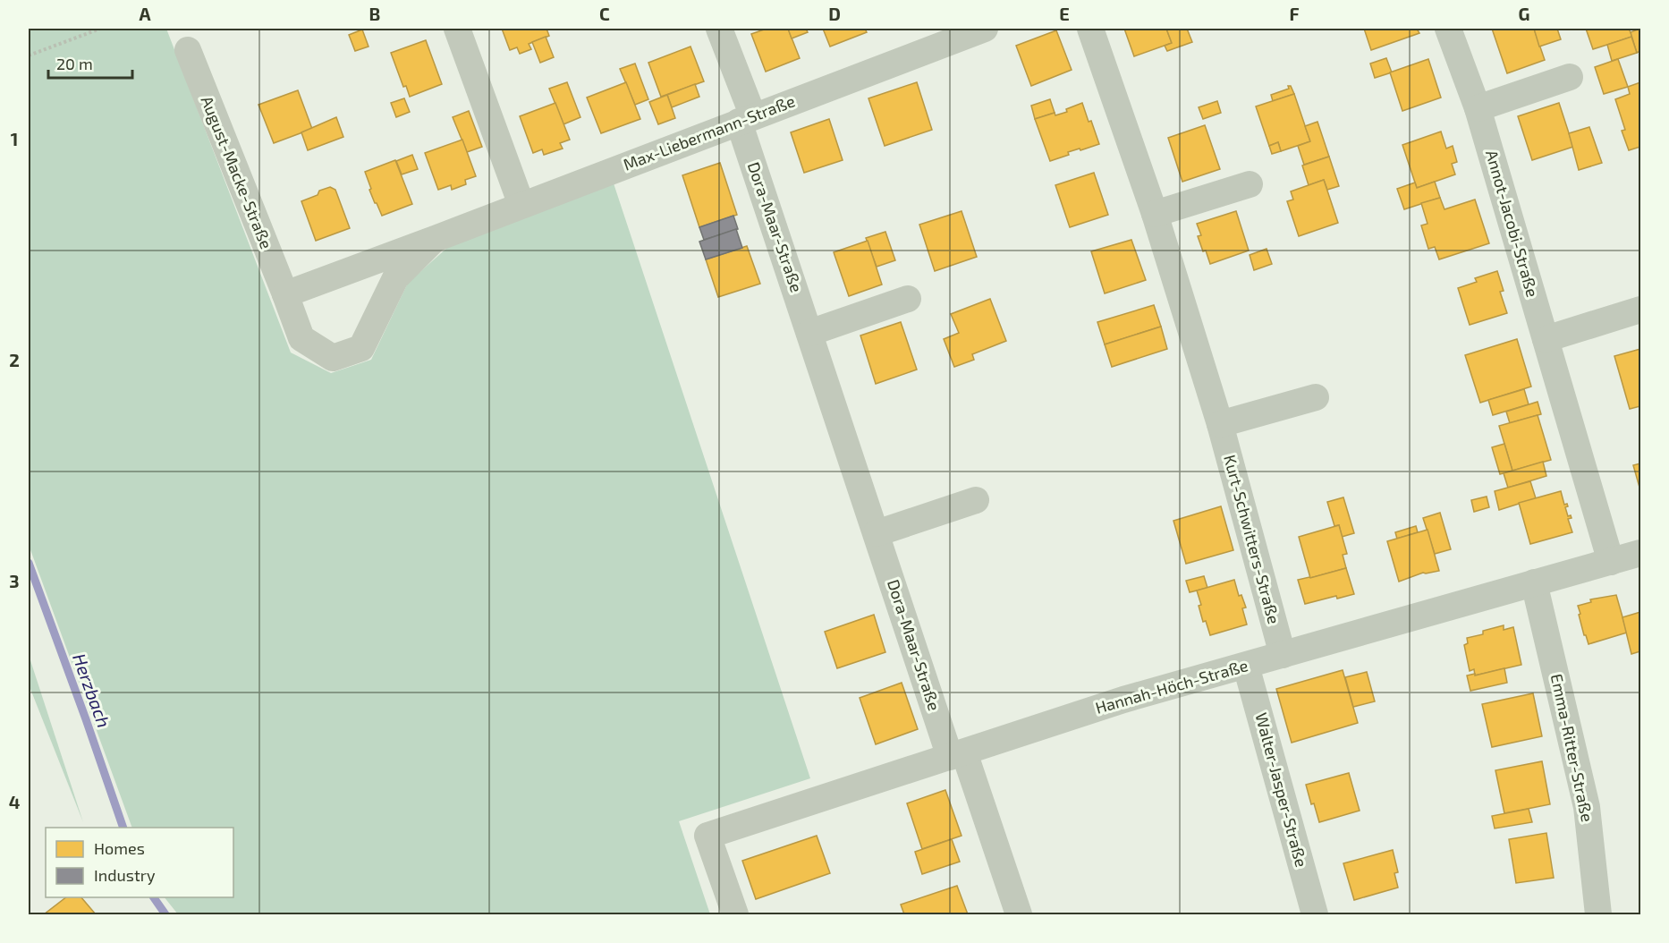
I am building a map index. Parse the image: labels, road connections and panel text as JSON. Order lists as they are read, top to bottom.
{
  "streets": {
    "street": [
      "Max-Liebermann-Straße",
      "August-Macke-Straße",
      "Annot-Jacobi-Straße",
      "Dora-Maar-Straße",
      "Kurt-Schwitters-Straße",
      "Hannah-Höch-Straße",
      "Emma-Ritter-Straße",
      "Walter-Jasper-Straße"
    ]
  },
  "crossings": [
    ["Max-Liebermann-Straße", "August-Macke-Straße"],
    ["Max-Liebermann-Straße", "Dora-Maar-Straße"],
    ["Annot-Jacobi-Straße", "Hannah-Höch-Straße"],
    ["Dora-Maar-Straße", "Hannah-Höch-Straße"],
    ["Kurt-Schwitters-Straße", "Hannah-Höch-Straße"],
    ["Hannah-Höch-Straße", "Emma-Ritter-Straße"],
    ["Hannah-Höch-Straße", "Walter-Jasper-Straße"]
  ],
  "water": ["Herzbach"],
  "legend": ["Homes", "Industry"],
  "scale_bar": "20 m",
  "grid": {
    "columns": [
      "A",
      "B",
      "C",
      "D",
      "E",
      "F",
      "G"
    ],
    "rows": [
      "1",
      "2",
      "3",
      "4"
    ]
  }
}
